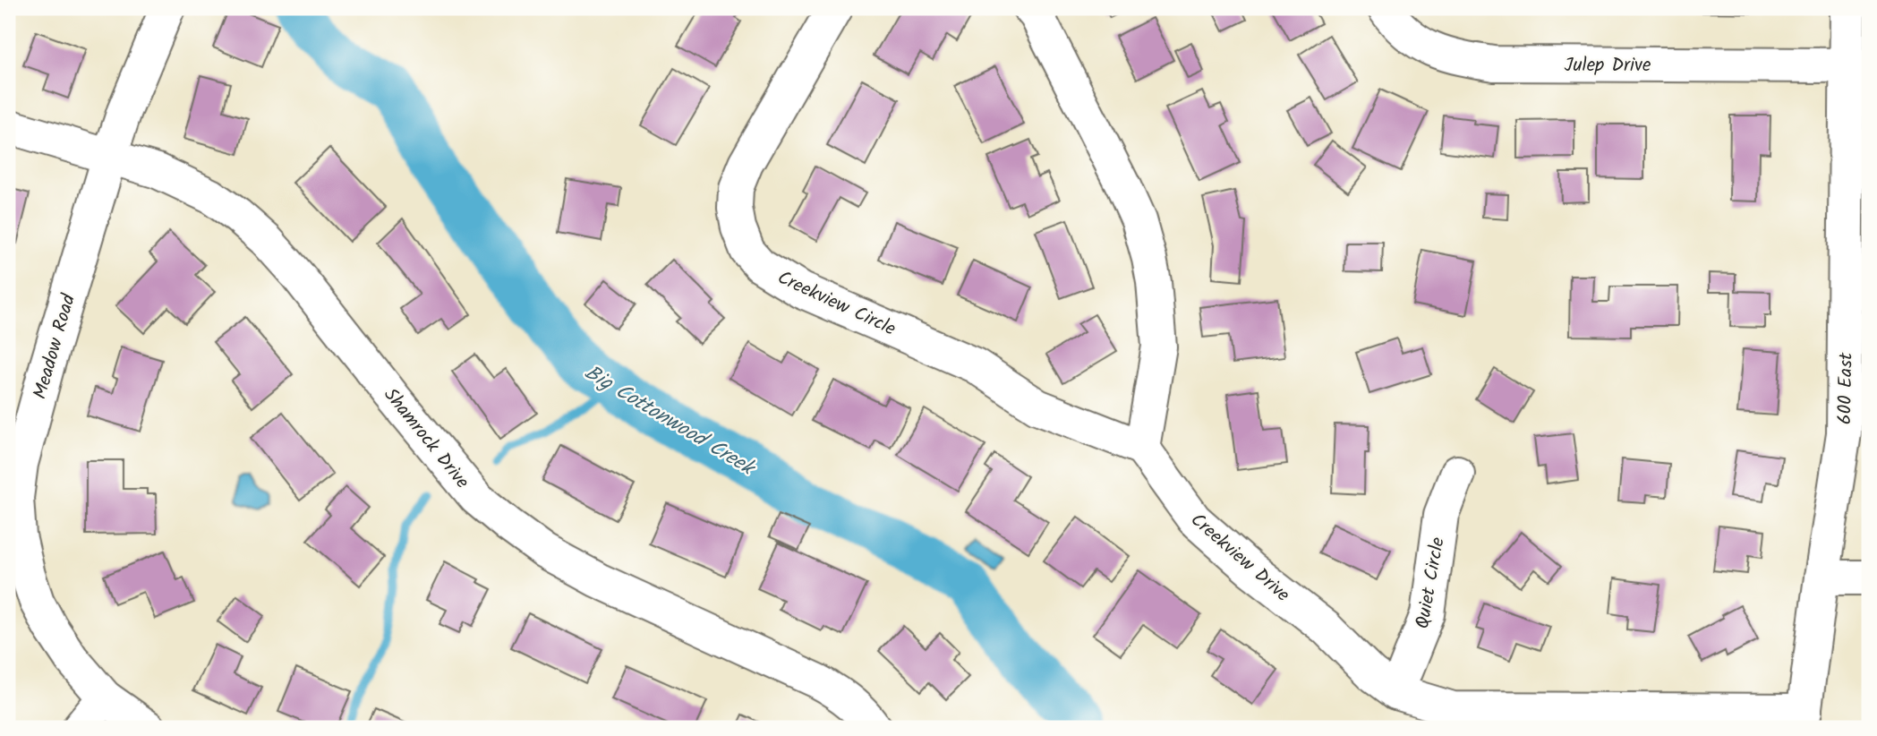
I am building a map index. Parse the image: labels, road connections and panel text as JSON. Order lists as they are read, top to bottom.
{
  "streets": {
    "street": [
      "Julep Drive",
      "Creekview Circle",
      "Meadow Road",
      "600 East",
      "Shamrock Drive",
      "Creekview Drive",
      "Quiet Circle"
    ]
  },
  "crossings": [
    ["Julep Drive", "600 East"],
    ["Creekview Circle", "Creekview Drive"],
    ["Meadow Road", "Shamrock Drive"],
    ["600 East", "Creekview Drive"],
    ["Creekview Drive", "Quiet Circle"]
  ],
  "water": ["Big Cottonwood Creek"]
}
